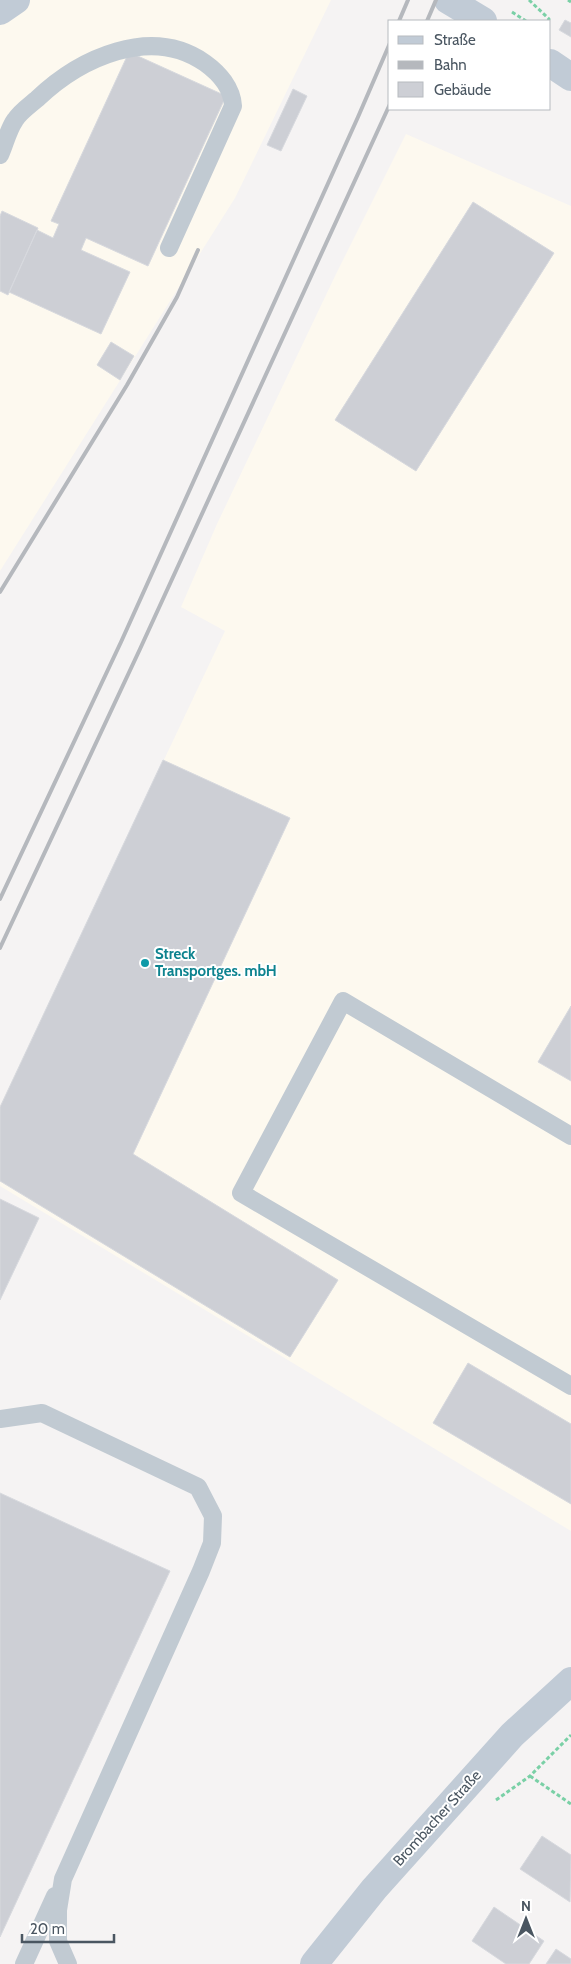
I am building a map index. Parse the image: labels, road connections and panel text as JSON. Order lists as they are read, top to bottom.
{
  "streets": {
    "main road": ["Brombacher Straße"]
  },
  "places": ["Streck Transportges. mbH"],
  "legend": ["Straße", "Bahn", "Gebäude"],
  "scale_bar": "20 m",
  "north": "top"
}
